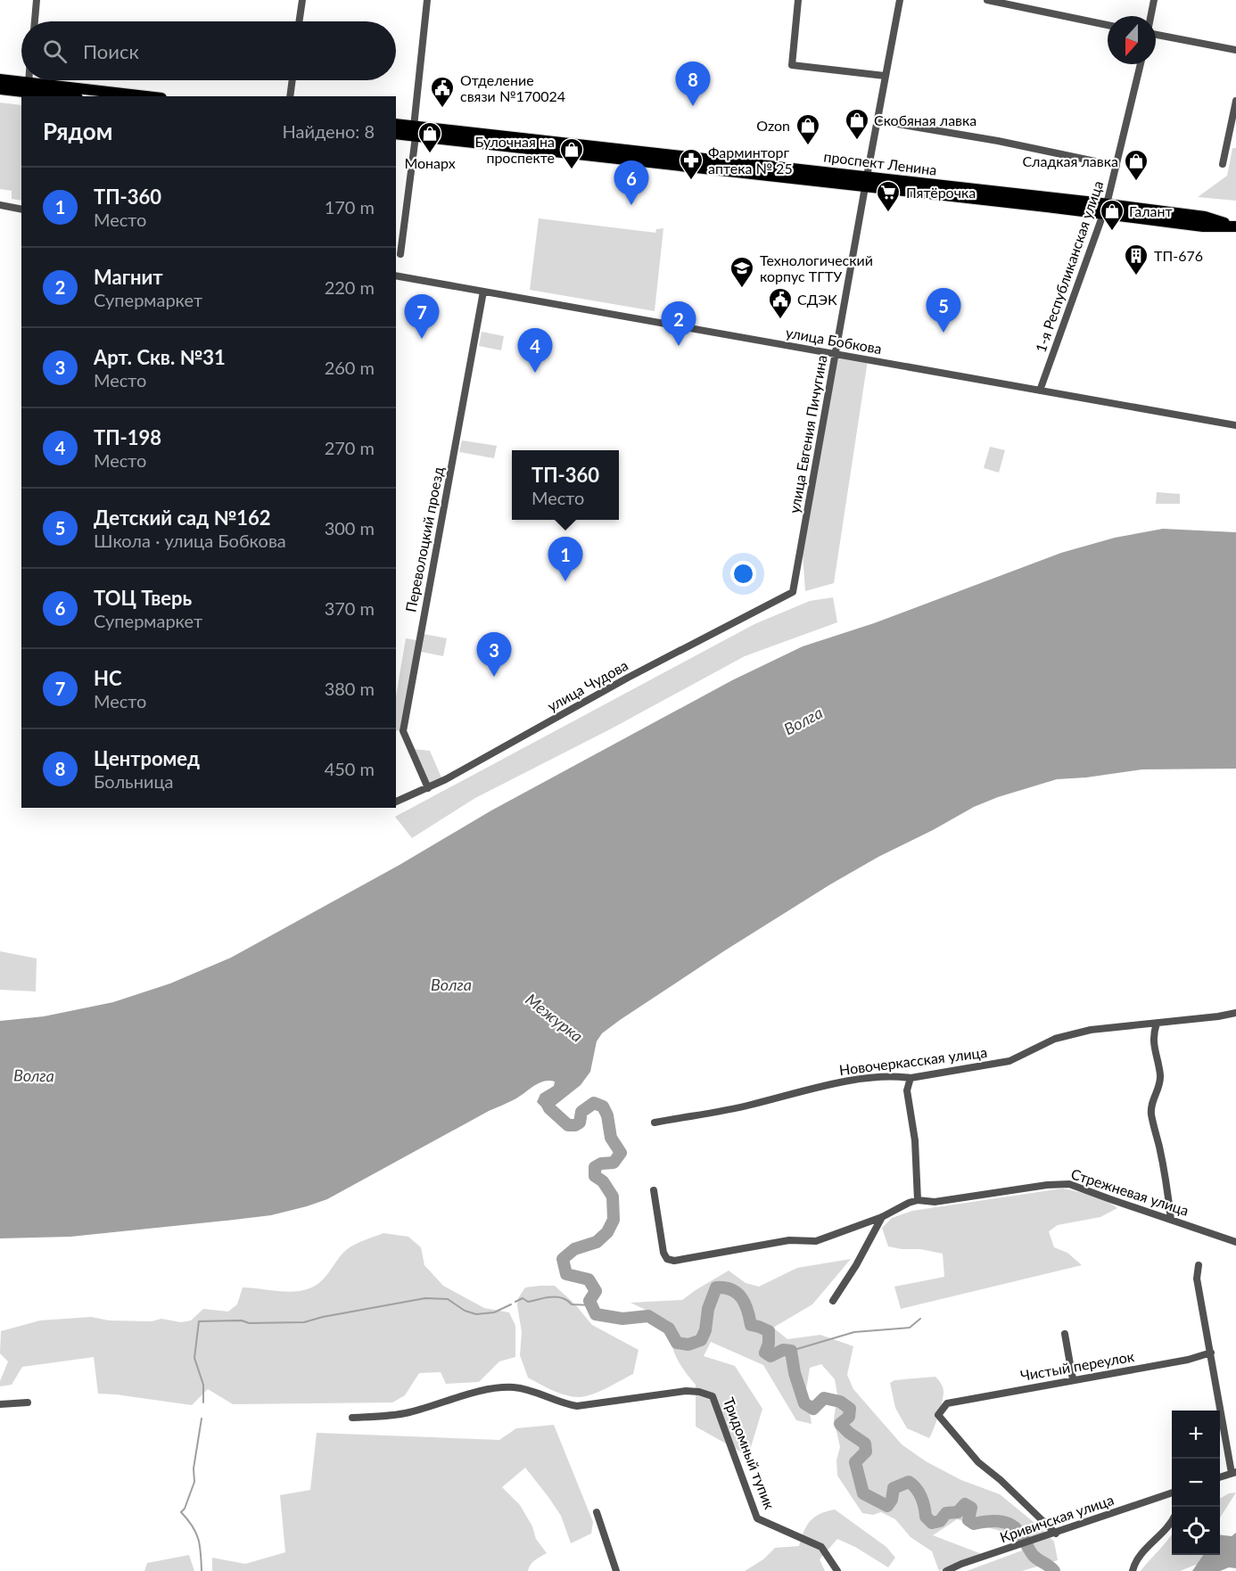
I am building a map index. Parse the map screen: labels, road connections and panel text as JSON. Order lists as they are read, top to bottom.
{
  "streets": {
    "main road": ["проспект Ленина"],
    "street": [
      "1-я Республиканская улица",
      "улица Бобкова",
      "улица Евгения Пичугина",
      "Переволоцкий проезд",
      "улица Чудова",
      "Новочеркасская улица",
      "Стрежневая улица",
      "Чистый переулок",
      "Тридомный тупик",
      "Кривичская улица"
    ]
  },
  "crossings": [
    ["проспект Ленина", "1-я Республиканская улица"],
    ["проспект Ленина", "улица Евгения Пичугина"],
    ["1-я Республиканская улица", "улица Бобкова"],
    ["улица Бобкова", "улица Евгения Пичугина"],
    ["улица Бобкова", "Переволоцкий проезд"],
    ["улица Евгения Пичугина", "улица Чудова"],
    ["Переволоцкий проезд", "улица Чудова"],
    ["Чистый переулок", "Кривичская улица"]
  ],
  "water": ["Волга", "Межурка"],
  "places": {
    "public building": ["Отделение связи №170024", "СДЭК"],
    "shop": [
      "Скобяная лавка",
      "Ozon",
      "Монарх",
      "Булочная на проспекте",
      "Сладкая лавка",
      "Галант"
    ],
    "pharmacy": ["Фарминторг аптека № 25"],
    "supermarket": ["Пятёрочка"],
    "building": ["ТП-676"],
    "school or university": ["Технологический корпус ТГТУ"]
  },
  "north": "bottom",
  "page": {
    "search": "Поиск",
    "pins": [
      "8",
      "6",
      "5",
      "7",
      "2",
      "4",
      "1",
      "3"
    ],
    "heading": ["Рядом", "Найдено: 8"],
    "list": [
      {
        "mark": "1",
        "name": "ТП-360",
        "note": "Место",
        "value": "170 m"
      },
      {
        "mark": "2",
        "name": "Магнит",
        "note": "Супермаркет",
        "value": "220 m"
      },
      {
        "mark": "3",
        "name": "Арт. Скв. №31",
        "note": "Место",
        "value": "260 m"
      },
      {
        "mark": "4",
        "name": "ТП-198",
        "note": "Место",
        "value": "270 m"
      },
      {
        "mark": "5",
        "name": "Детский сад №162",
        "note": "Школа · улица Бобкова",
        "value": "300 m"
      },
      {
        "mark": "6",
        "name": "ТОЦ Тверь",
        "note": "Супермаркет",
        "value": "370 m"
      },
      {
        "mark": "7",
        "name": "НС",
        "note": "Место",
        "value": "380 m"
      },
      {
        "mark": "8",
        "name": "Центромед",
        "note": "Больница",
        "value": "450 m"
      }
    ],
    "popup": ["ТП-360", "Место"],
    "map_buttons": ["+", "−"]
  }
}
